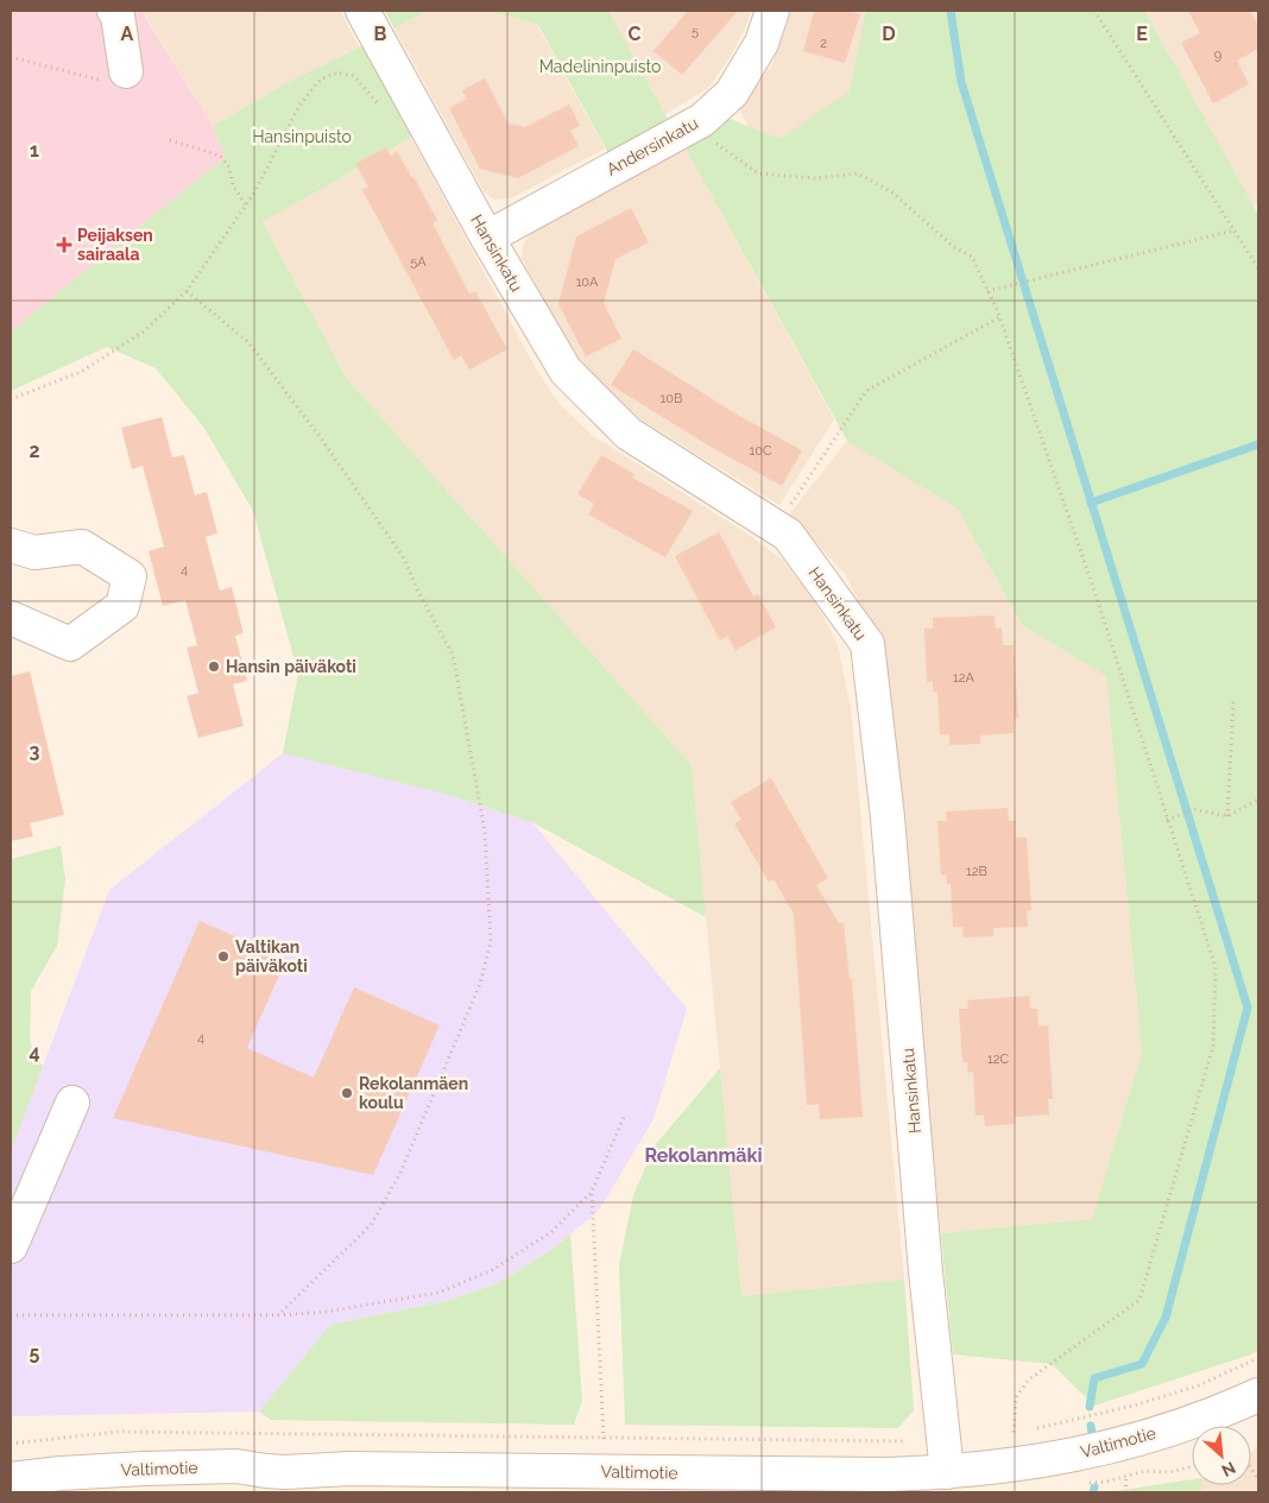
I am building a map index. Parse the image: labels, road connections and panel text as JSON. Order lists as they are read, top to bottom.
{
  "streets": {
    "street": ["Andersinkatu", "Hansinkatu", "Valtimotie"]
  },
  "crossings": [
    ["Andersinkatu", "Hansinkatu"],
    ["Hansinkatu", "Valtimotie"]
  ],
  "districts": ["Rekolanmäki"],
  "parks": ["Madelininpuisto", "Hansinpuisto"],
  "places": {
    "health": ["Peijaksen sairaala"],
    "other": ["Hansin päiväkoti", "Valtikan päiväkoti", "Rekolanmäen koulu"]
  },
  "house_numbers": [
    "5",
    "2",
    "9",
    "5A",
    "10A",
    "10B",
    "10C",
    "4",
    "12A",
    "12B",
    "4",
    "12C"
  ],
  "north": "bottom right",
  "grid": {
    "columns": [
      "A",
      "B",
      "C",
      "D",
      "E"
    ],
    "rows": [
      "1",
      "2",
      "3",
      "4",
      "5"
    ]
  }
}
